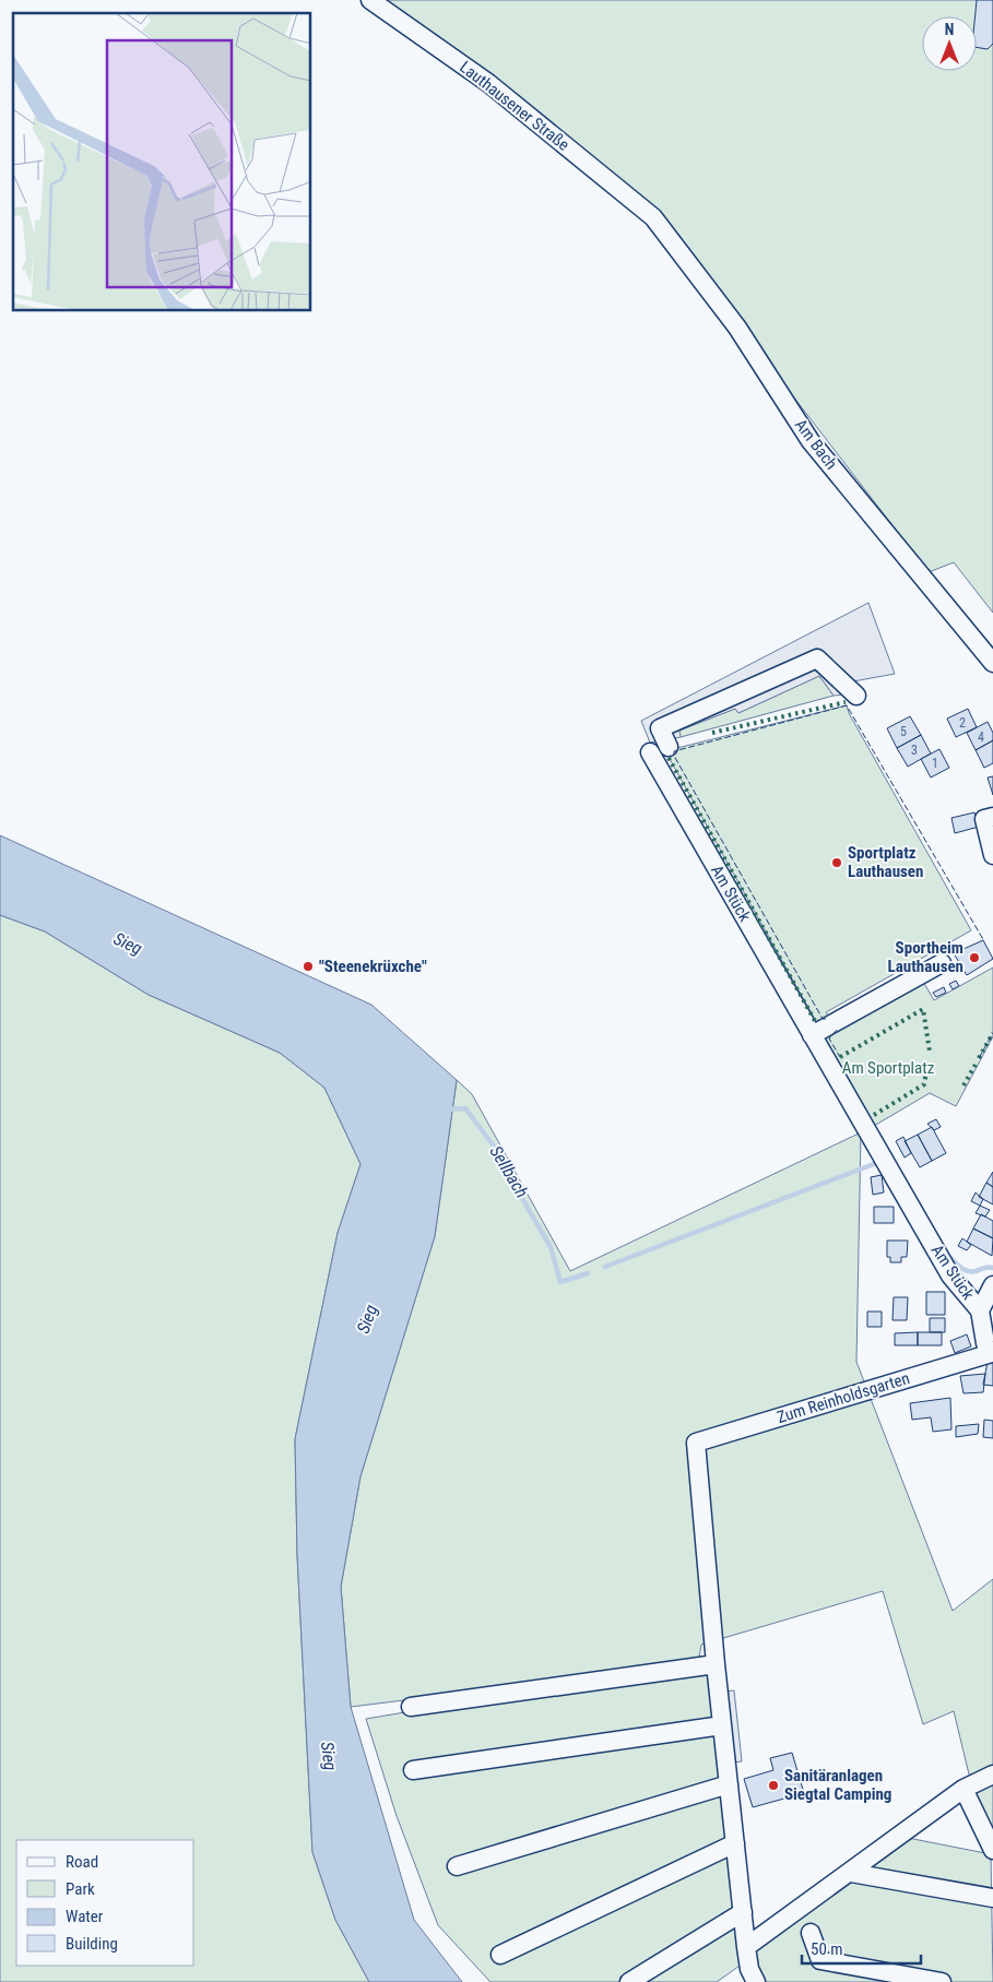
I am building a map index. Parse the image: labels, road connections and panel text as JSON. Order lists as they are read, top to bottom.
{
  "streets": {
    "street": [
      "Lauthausener Straße",
      "Am Bach",
      "Am Stück",
      "Zum Reinholdsgarten"
    ]
  },
  "crossings": [
    ["Lauthausener Straße", "Am Bach"]
  ],
  "water": ["Sieg", "Sellbach"],
  "parks": ["Am Sportplatz"],
  "places": [
    "Sportplatz Lauthausen",
    "Sportheim Lauthausen",
    "\"Steenekrüxche\"",
    "Sanitäranlagen Siegtal Camping"
  ],
  "house_numbers": [
    "2",
    "5",
    "4",
    "3",
    "1"
  ],
  "legend": [
    "Road",
    "Park",
    "Water",
    "Building"
  ],
  "scale_bar": "50 m",
  "north": "top"
}
